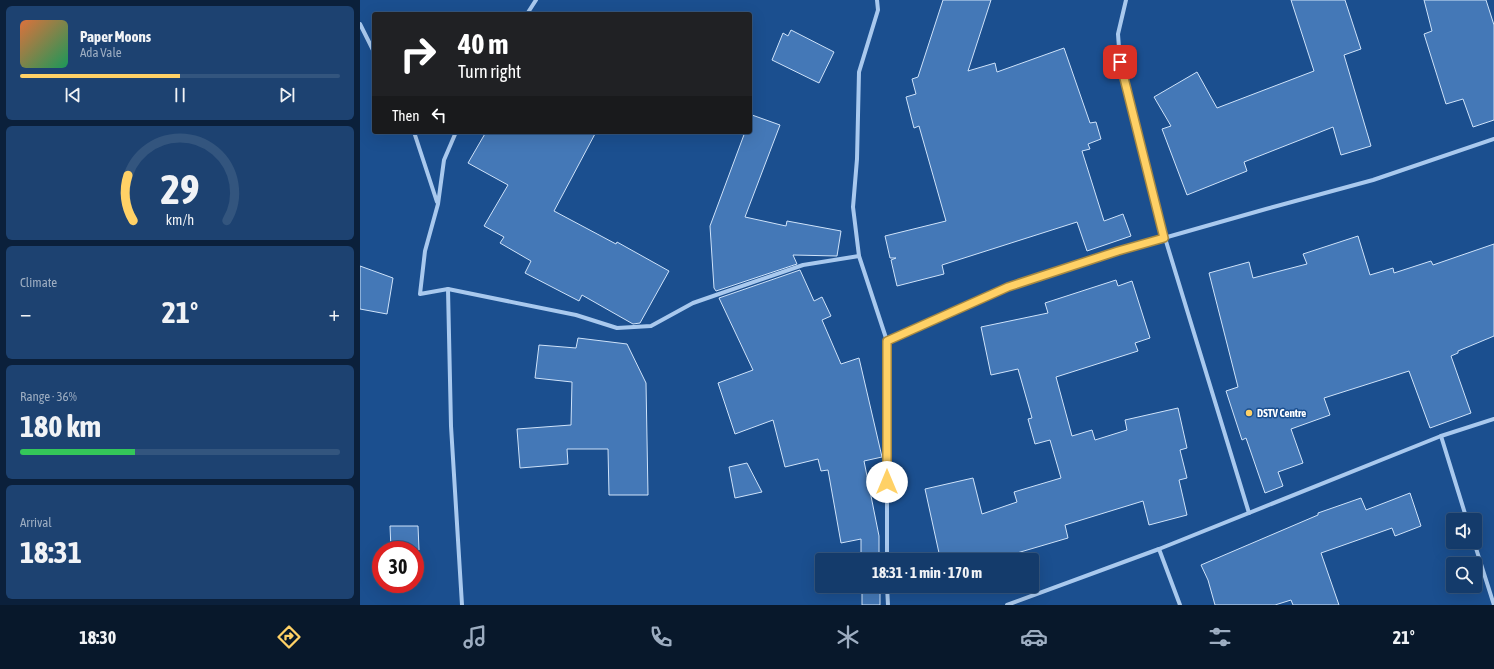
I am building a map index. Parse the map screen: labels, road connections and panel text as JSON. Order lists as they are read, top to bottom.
{
  "places": ["DSTV Centre"],
  "page": {
    "turn": ["40 m", "Turn right"],
    "song": ["Paper Moons", "Ada Vale"],
    "then": "Then",
    "tile": [
      "Climate",
      ["Range · 36%", "180 km"],
      ["Arrival", "18:31"]
    ],
    "heat": ["−", "21°", "+"],
    "limit": "30",
    "trip": "18:31 · 1 min · 170 m",
    "tabs": ["18:30", "21°"],
    "gauge": ["29", "km/h"]
  }
}
